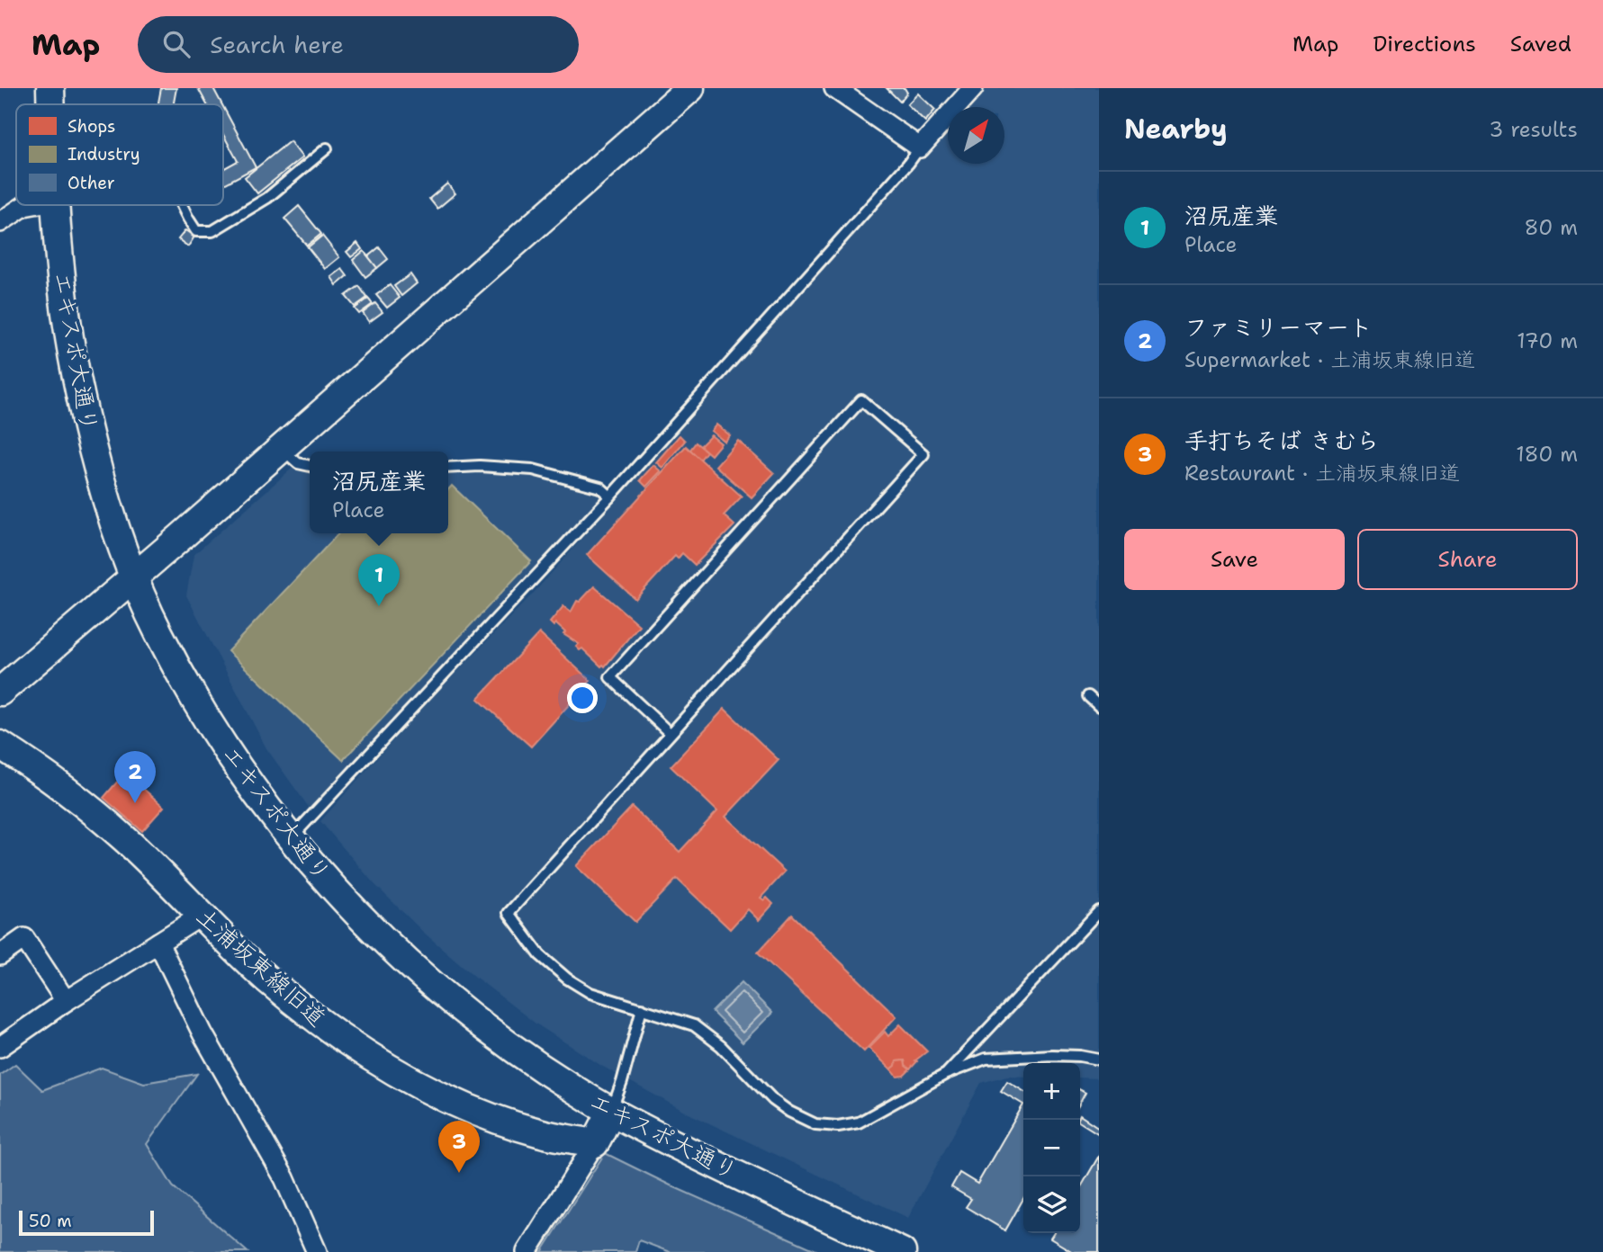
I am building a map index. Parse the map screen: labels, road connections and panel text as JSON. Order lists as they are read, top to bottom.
{
  "streets": {
    "street": ["エキスポ大通り", "土浦坂東線旧道"]
  },
  "legend": ["Shops", "Industry", "Other"],
  "scale_bar": "50 m",
  "north": "top right",
  "page": {
    "header": "Map",
    "search": "Search here",
    "nav": ["Map", "Directions", "Saved"],
    "heading": ["Nearby", "3 results"],
    "list": [
      {
        "mark": "1",
        "name": "沼尻産業",
        "note": "Place",
        "value": "80 m"
      },
      {
        "mark": "2",
        "name": "ファミリーマート",
        "note": "Supermarket · 土浦坂東線旧道",
        "value": "170 m"
      },
      {
        "mark": "3",
        "name": "手打ちそば きむら",
        "note": "Restaurant · 土浦坂東線旧道",
        "value": "180 m"
      }
    ],
    "popup": ["沼尻産業", "Place"],
    "buttons": ["Save", "Share"],
    "pins": ["1", "2", "3"],
    "map_buttons": ["+", "−"],
    "scale": "50 m"
  }
}
